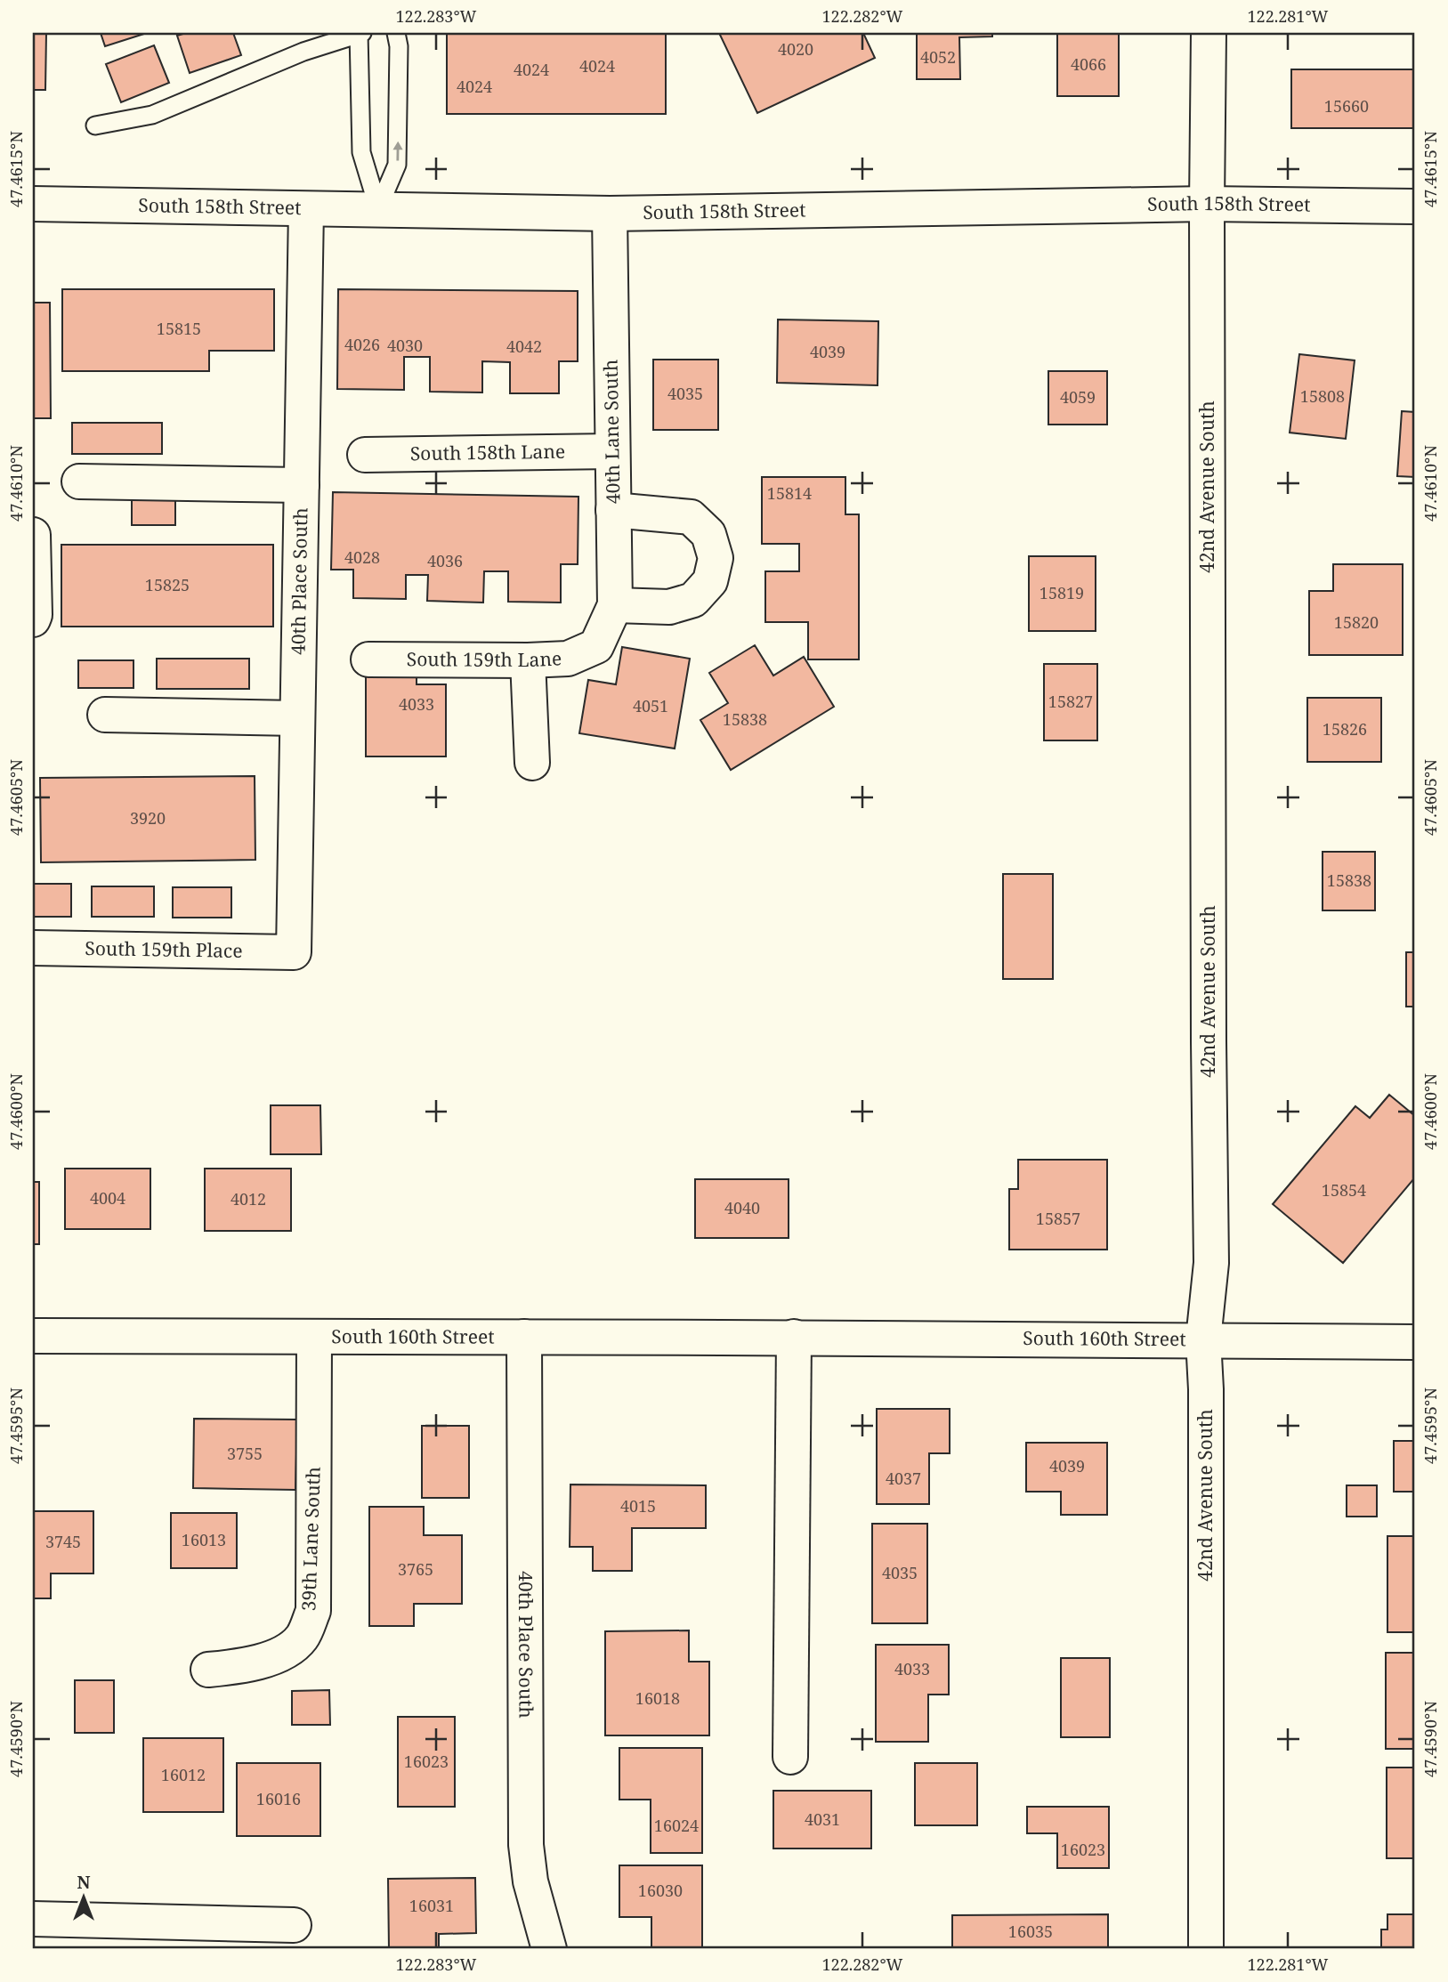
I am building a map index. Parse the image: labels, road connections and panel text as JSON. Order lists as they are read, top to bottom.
{
  "streets": {
    "street": [
      "South 158th Street",
      "40th Lane South",
      "South 158th Lane",
      "42nd Avenue South",
      "40th Place South",
      "South 159th Lane",
      "South 159th Place",
      "South 160th Street",
      "39th Lane South"
    ]
  },
  "crossings": [
    ["South 158th Street", "40th Lane South"],
    ["South 158th Street", "42nd Avenue South"],
    ["South 158th Street", "40th Place South"],
    ["40th Lane South", "South 158th Lane"],
    ["40th Lane South", "South 159th Lane"],
    ["42nd Avenue South", "South 160th Street"],
    ["40th Place South", "South 159th Place"],
    ["40th Place South", "South 160th Street"],
    ["South 160th Street", "39th Lane South"]
  ],
  "house_numbers": [
    "4020",
    "4052",
    "4066",
    "4024",
    "4024",
    "4024",
    "15660",
    "15815",
    "4026",
    "4030",
    "4042",
    "4039",
    "4035",
    "15808",
    "4059",
    "15814",
    "4028",
    "4036",
    "15825",
    "15819",
    "15820",
    "15827",
    "4033",
    "4051",
    "15838",
    "15826",
    "3920",
    "15838",
    "15854",
    "4004",
    "4012",
    "4040",
    "15857",
    "3755",
    "4039",
    "4037",
    "4015",
    "16013",
    "3745",
    "3765",
    "4035",
    "4033",
    "16018",
    "16023",
    "16012",
    "16016",
    "4031",
    "16024",
    "16023",
    "16030",
    "16031",
    "16035"
  ],
  "north": "top",
  "coordinates": [
    "122.283°W",
    "122.282°W",
    "122.281°W",
    "47.4615°N",
    "47.4610°N",
    "47.4605°N",
    "47.4600°N",
    "47.4595°N",
    "47.4590°N"
  ]
}
